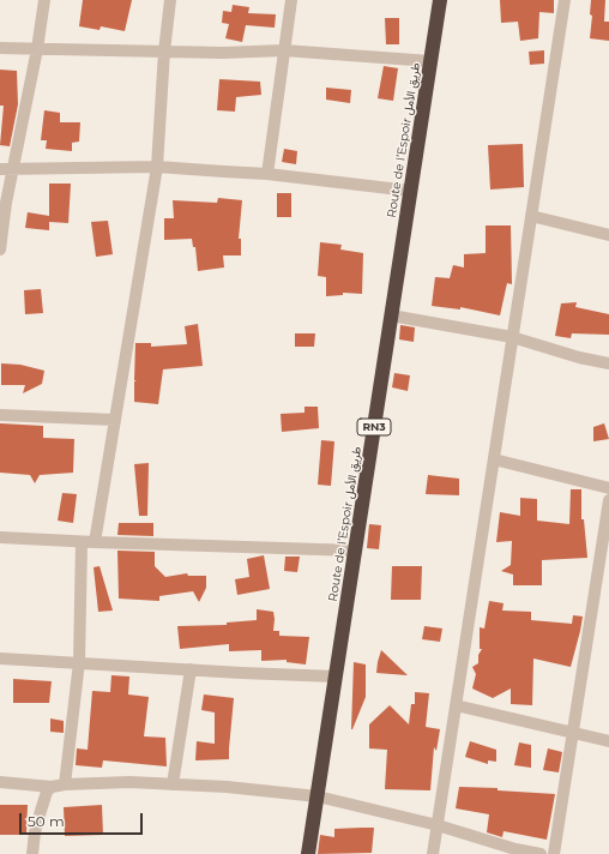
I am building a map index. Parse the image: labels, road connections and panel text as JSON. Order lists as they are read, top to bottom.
{
  "streets": {
    "highway": ["Route de l’Espoir طريق الأمل", "RN3"]
  },
  "scale_bar": "50 m"
}
